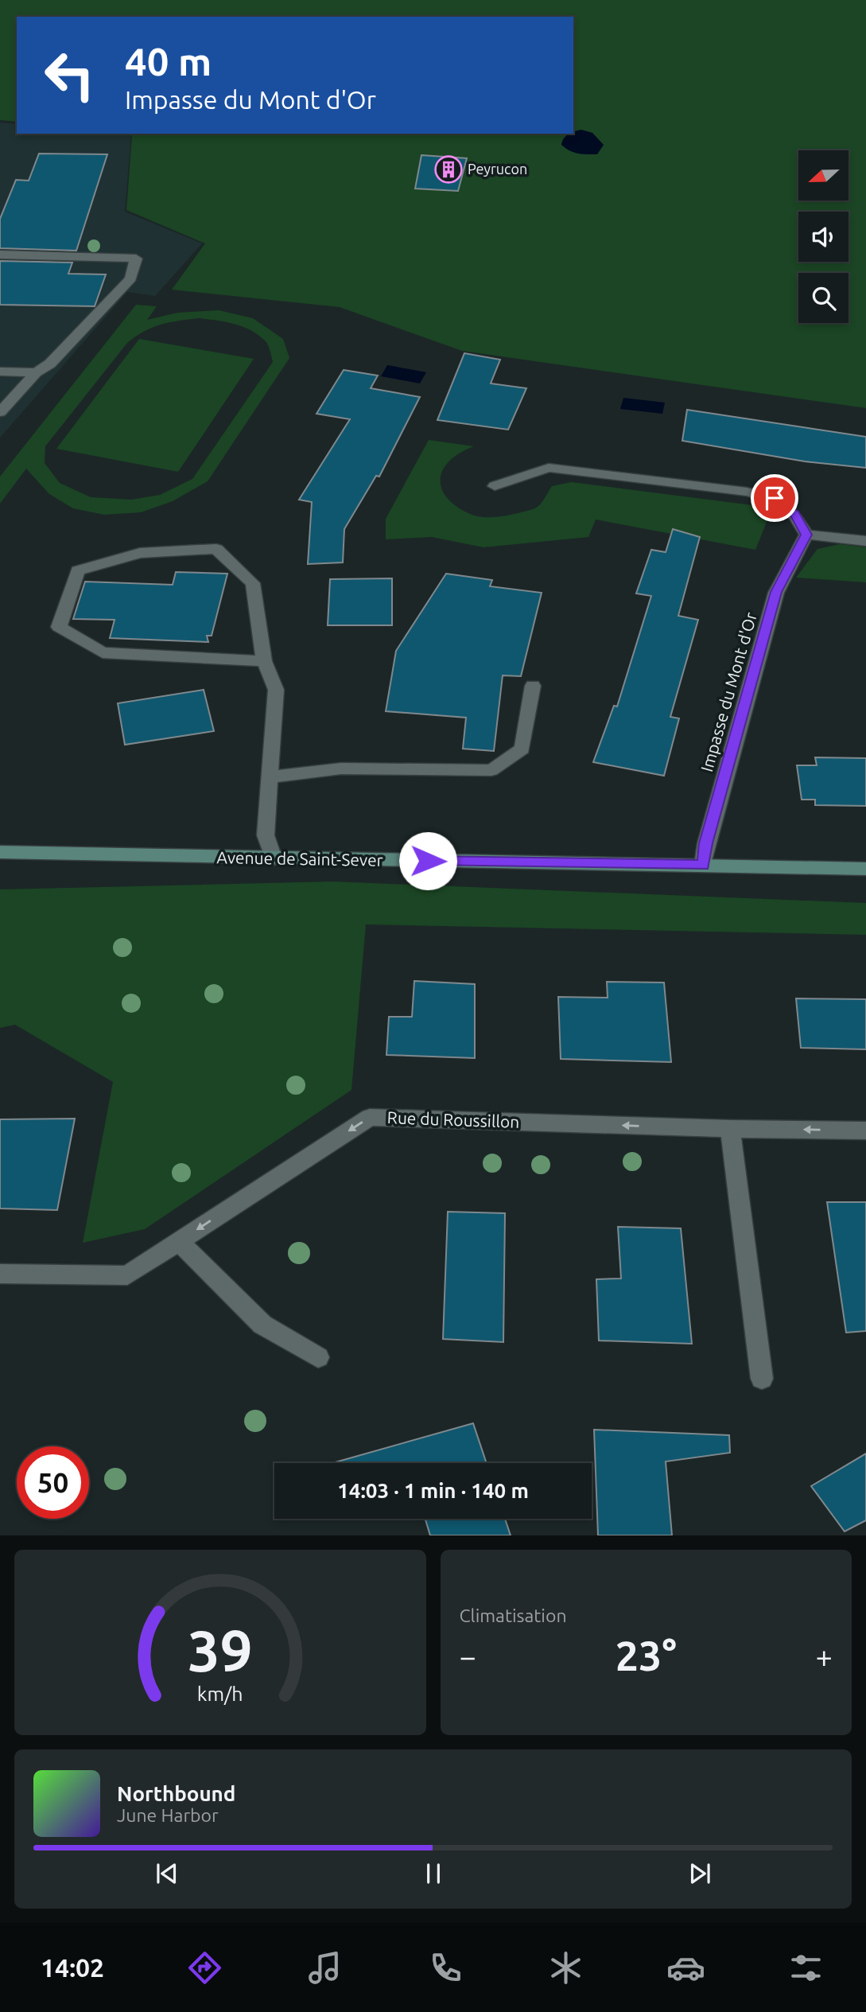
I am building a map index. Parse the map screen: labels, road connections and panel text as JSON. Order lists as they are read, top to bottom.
{
  "streets": {
    "main road": ["Avenue de Saint-Sever"],
    "street": ["Impasse du Mont d'Or", "Rue du Roussillon"]
  },
  "crossings": [
    ["Impasse du Mont d'Or", "Avenue de Saint-Sever"]
  ],
  "one_way": ["Rue du Roussillon"],
  "places": {
    "building": ["Peyrucon"]
  },
  "north": "left",
  "page": {
    "turn": ["40 m", "Impasse du Mont d'Or"],
    "limit": "50",
    "trip": "14:03 · 1 min · 140 m",
    "tile": "Climatisation",
    "heat": ["−", "23°", "+"],
    "song": ["Northbound", "June Harbor"],
    "tabs": "14:02",
    "gauge": ["39", "km/h"]
  }
}
